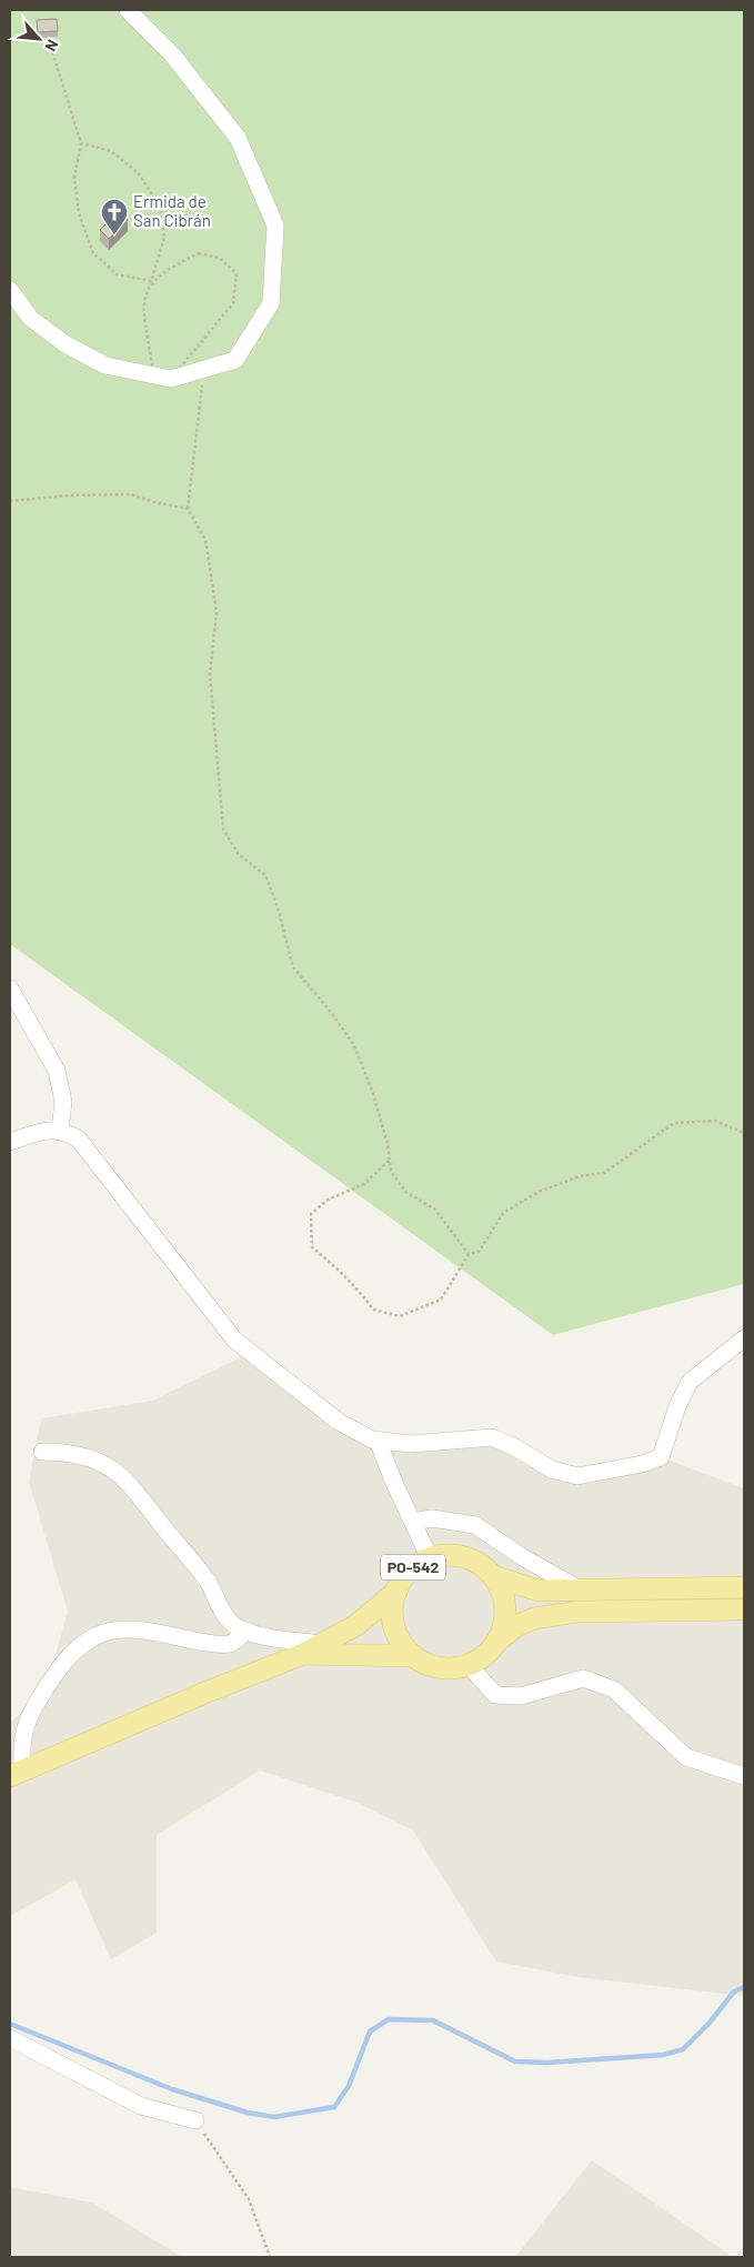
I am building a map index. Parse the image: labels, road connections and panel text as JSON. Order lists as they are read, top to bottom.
{
  "streets": {
    "main road": ["PO-542"]
  },
  "places": {
    "church": ["Ermida de San Cibrán"]
  },
  "north": "bottom right"
}
